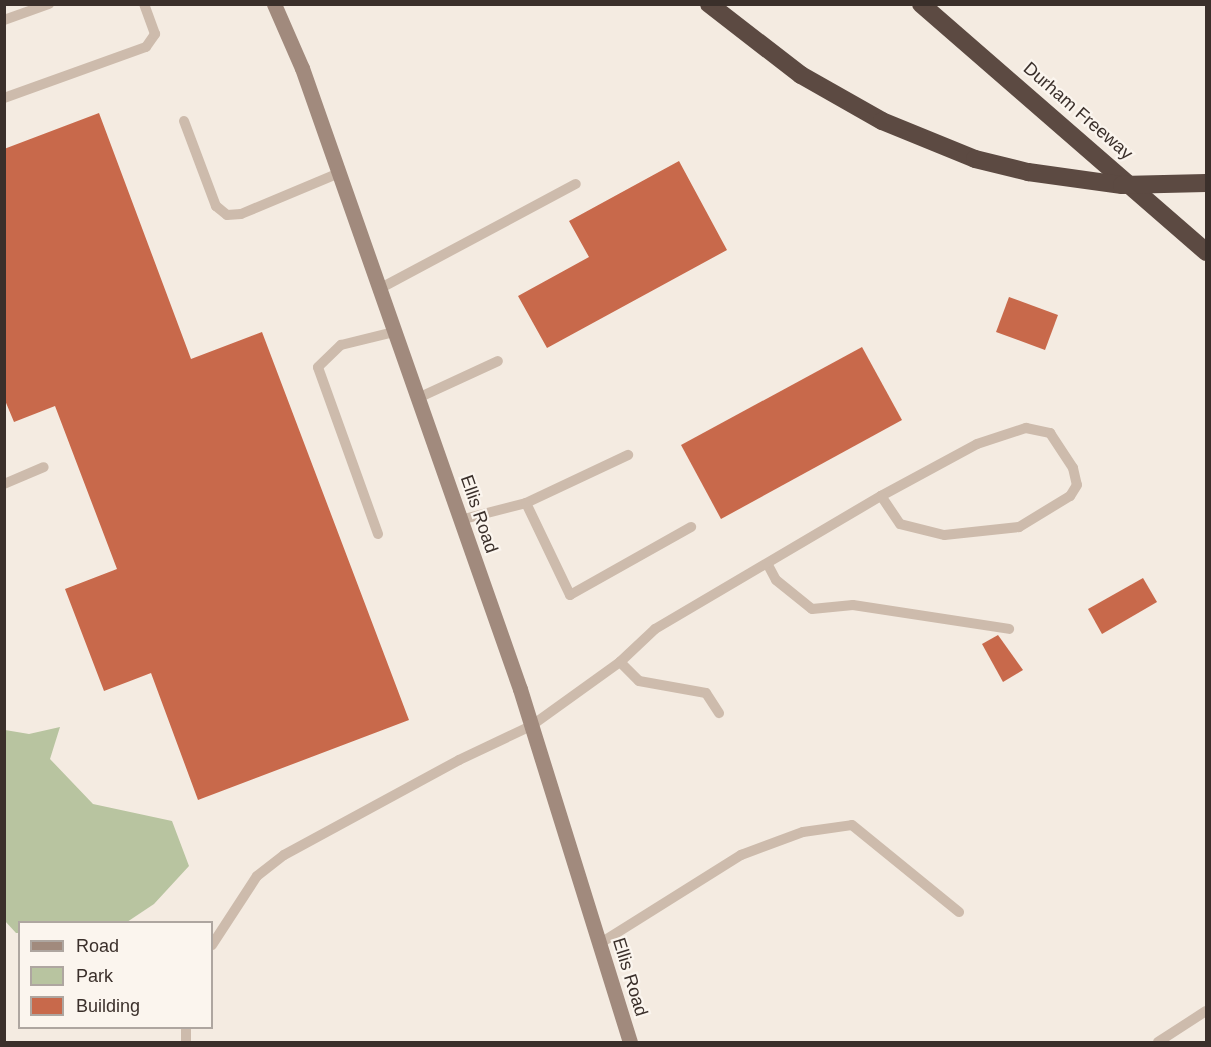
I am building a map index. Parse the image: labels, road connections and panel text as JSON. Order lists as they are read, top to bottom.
{
  "streets": {
    "highway": ["Durham Freeway"],
    "main road": ["Ellis Road"]
  },
  "legend": ["Road", "Park", "Building"]
}
